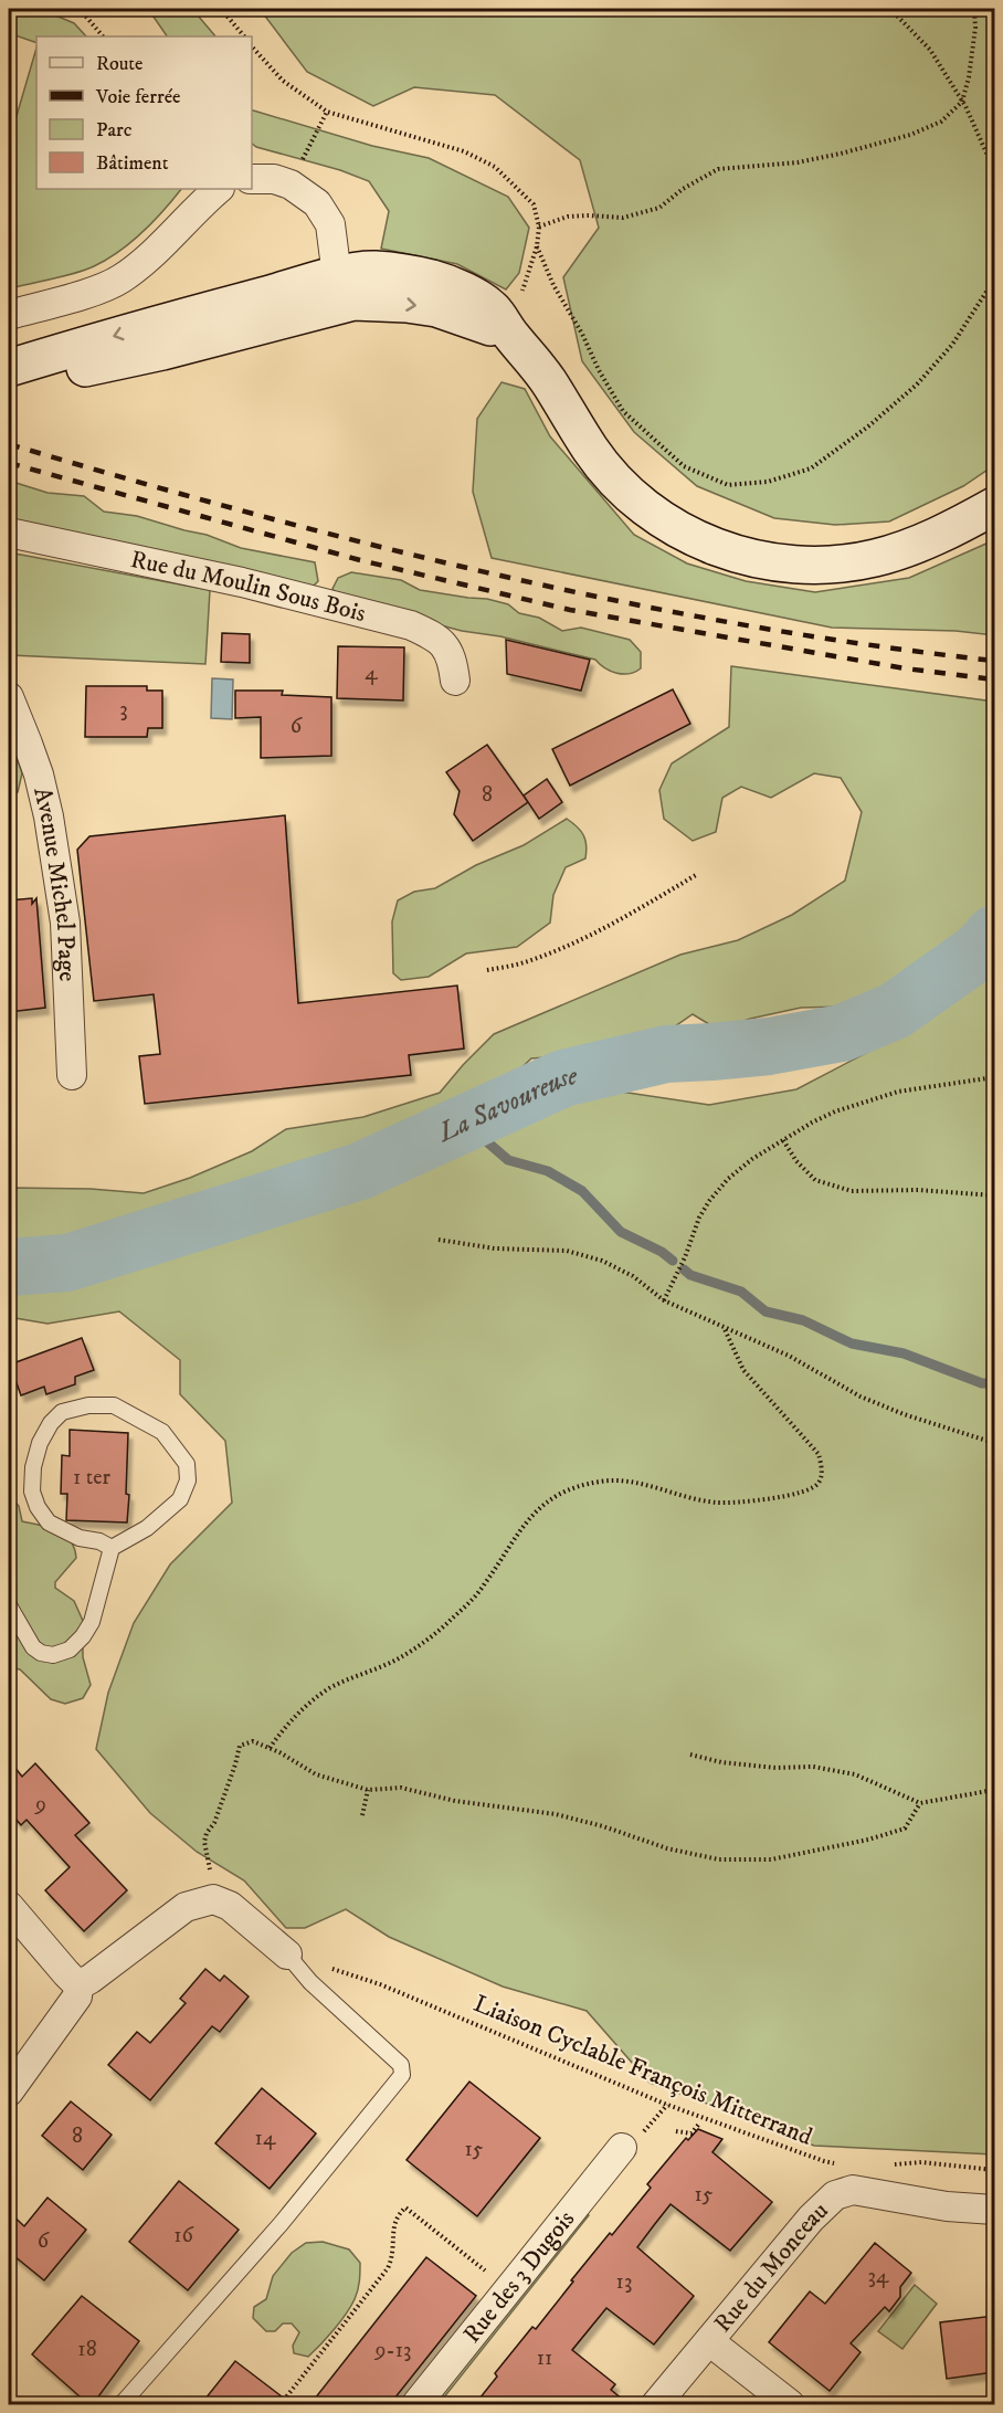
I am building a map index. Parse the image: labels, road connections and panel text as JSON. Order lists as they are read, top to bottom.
{
  "streets": {
    "street": [
      "Rue du Moulin Sous Bois",
      "Avenue Michel Page",
      "Rue du Monceau",
      "Rue des 3 Dugois"
    ],
    "path": ["Liaison Cyclable François Mitterrand"]
  },
  "water": ["La Savoureuse"],
  "house_numbers": [
    "4",
    "3",
    "6",
    "8",
    "1 ter",
    "9",
    "8",
    "14",
    "15",
    "15",
    "16",
    "6",
    "34",
    "13",
    "18",
    "9-13",
    "11"
  ],
  "legend": [
    "Route",
    "Voie ferrée",
    "Parc",
    "Bâtiment"
  ]
}
